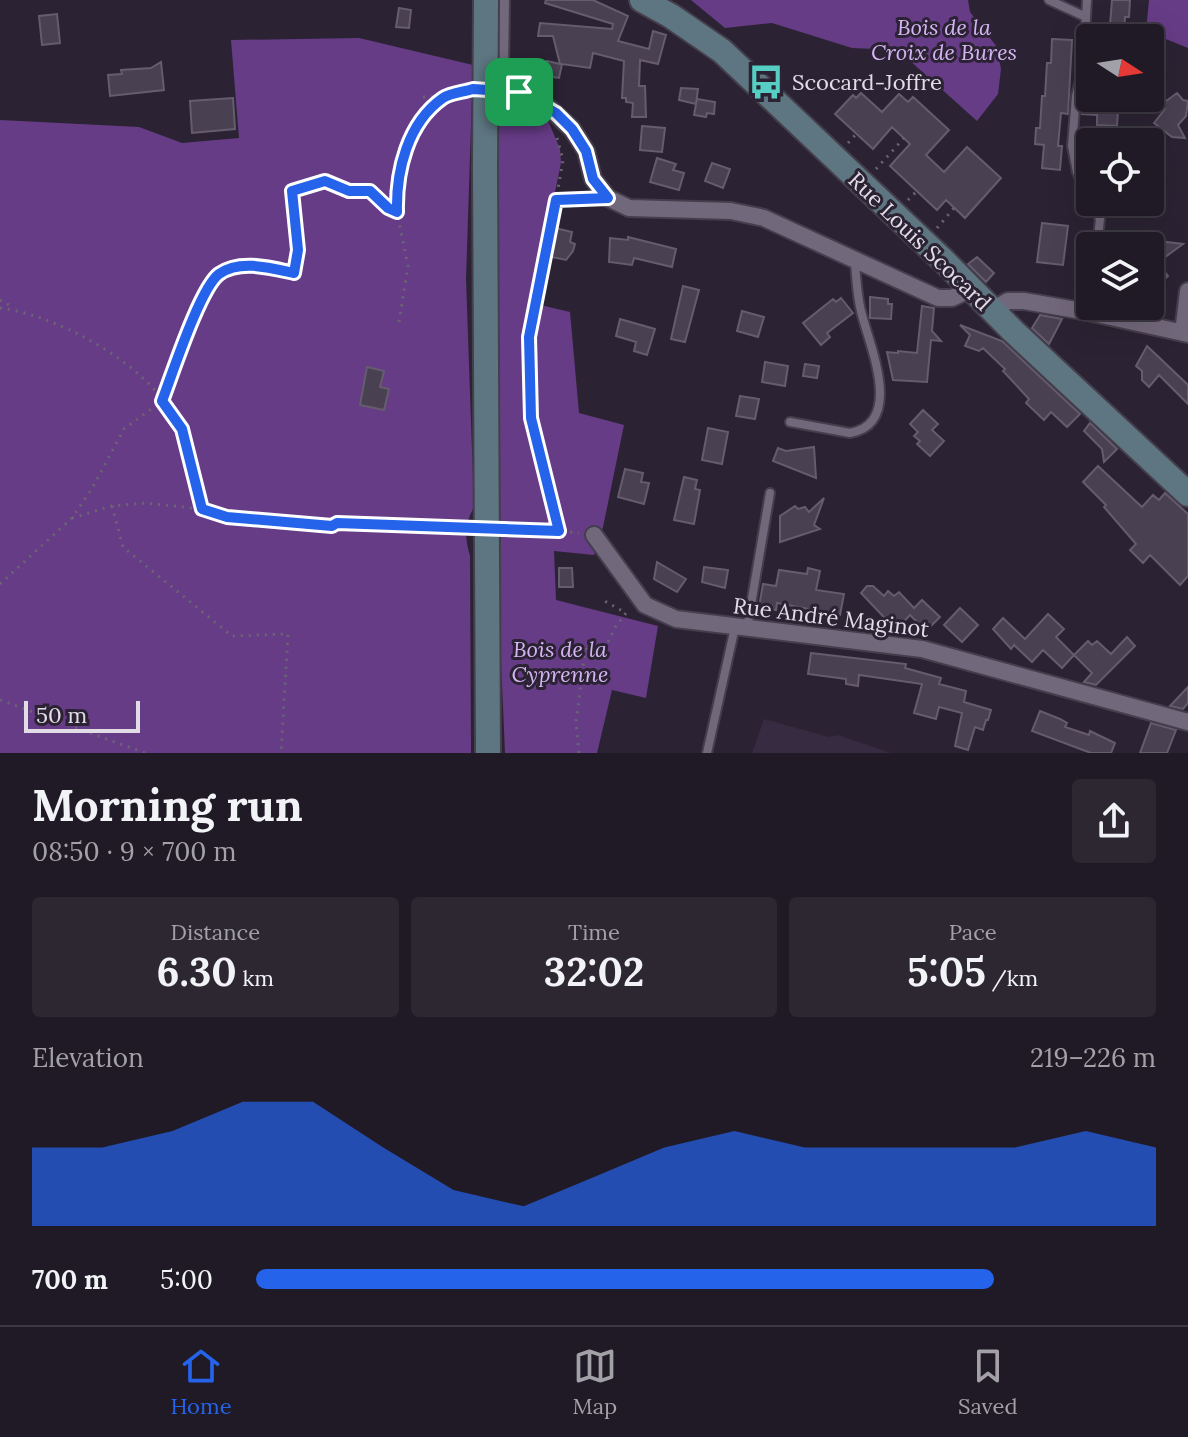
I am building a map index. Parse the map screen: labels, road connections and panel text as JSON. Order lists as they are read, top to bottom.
{
  "streets": {
    "main road": ["Rue Louis Scocard"],
    "street": ["Rue André Maginot"]
  },
  "parks": ["Bois de la Croix de Bures", "Bois de la Cyprenne"],
  "places": {
    "bus stop": ["Scocard-Joffre"]
  },
  "scale_bar": "50 m",
  "north": "right",
  "page": {
    "scale": "50 m",
    "heading": ["Morning run", "08:50 · 9 × 700 m"],
    "stats": [
      ["Distance", "6.30 km"],
      ["Time", "32:02"],
      ["Pace", "5:05 /km"]
    ],
    "chart": ["Elevation", "219–226 m"],
    "list": [
      {
        "name": "700 m",
        "note": "5:00"
      }
    ],
    "tabs": ["Home", "Map", "Saved"]
  }
}
